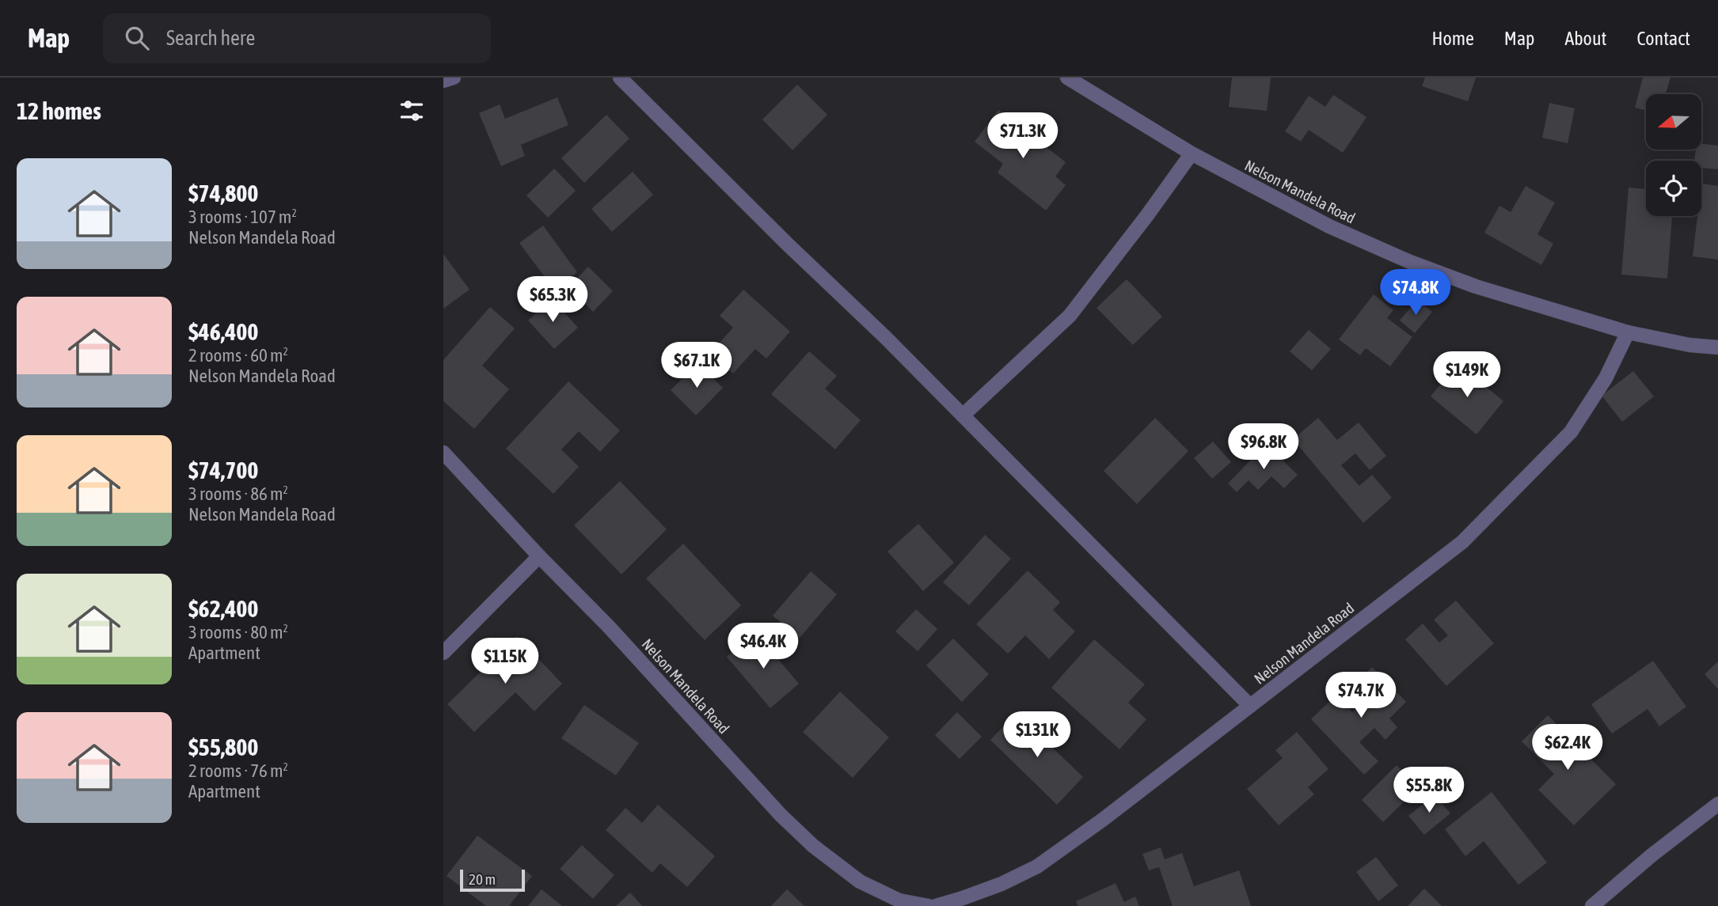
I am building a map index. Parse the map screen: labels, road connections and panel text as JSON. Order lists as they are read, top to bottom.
{
  "streets": {
    "street": ["Nelson Mandela Road"]
  },
  "scale_bar": "20 m",
  "north": "left",
  "page": {
    "header": "Map",
    "search": "Search here",
    "nav": [
      "Home",
      "Map",
      "About",
      "Contact"
    ],
    "heading": "12 homes",
    "price": [
      "$71.3K",
      "$74.8K",
      "$65.3K",
      "$67.1K",
      "$149K",
      "$96.8K",
      "$46.4K",
      "$115K",
      "$74.7K",
      "$131K",
      "$62.4K",
      "$55.8K"
    ],
    "list": [
      {
        "name": "$74,800",
        "note": "3 rooms · 107 m² · Nelson Mandela Road"
      },
      {
        "name": "$46,400",
        "note": "2 rooms · 60 m² · Nelson Mandela Road"
      },
      {
        "name": "$74,700",
        "note": "3 rooms · 86 m² · Nelson Mandela Road"
      },
      {
        "name": "$62,400",
        "note": "3 rooms · 80 m² · Apartment"
      },
      {
        "name": "$55,800",
        "note": "2 rooms · 76 m² · Apartment"
      }
    ],
    "scale": "20 m"
  }
}
